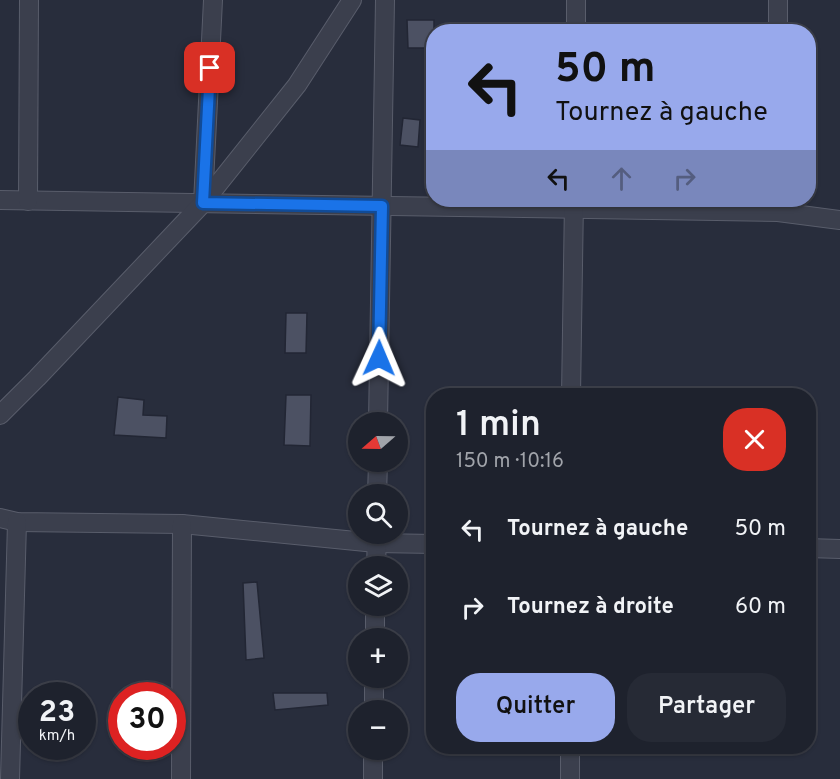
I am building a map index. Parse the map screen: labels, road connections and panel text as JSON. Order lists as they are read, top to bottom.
{
  "north": "left",
  "page": {
    "turn": ["50 m", "Tournez à gauche"],
    "heading": ["1 min", "150 m · 10:16"],
    "map_buttons": ["+", "−"],
    "list": [
      {
        "name": "Tournez à gauche",
        "value": "50 m"
      },
      {
        "name": "Tournez à droite",
        "value": "60 m"
      }
    ],
    "buttons": ["Quitter", "Partager"],
    "speed": "23 km/h",
    "limit": "30"
  }
}
